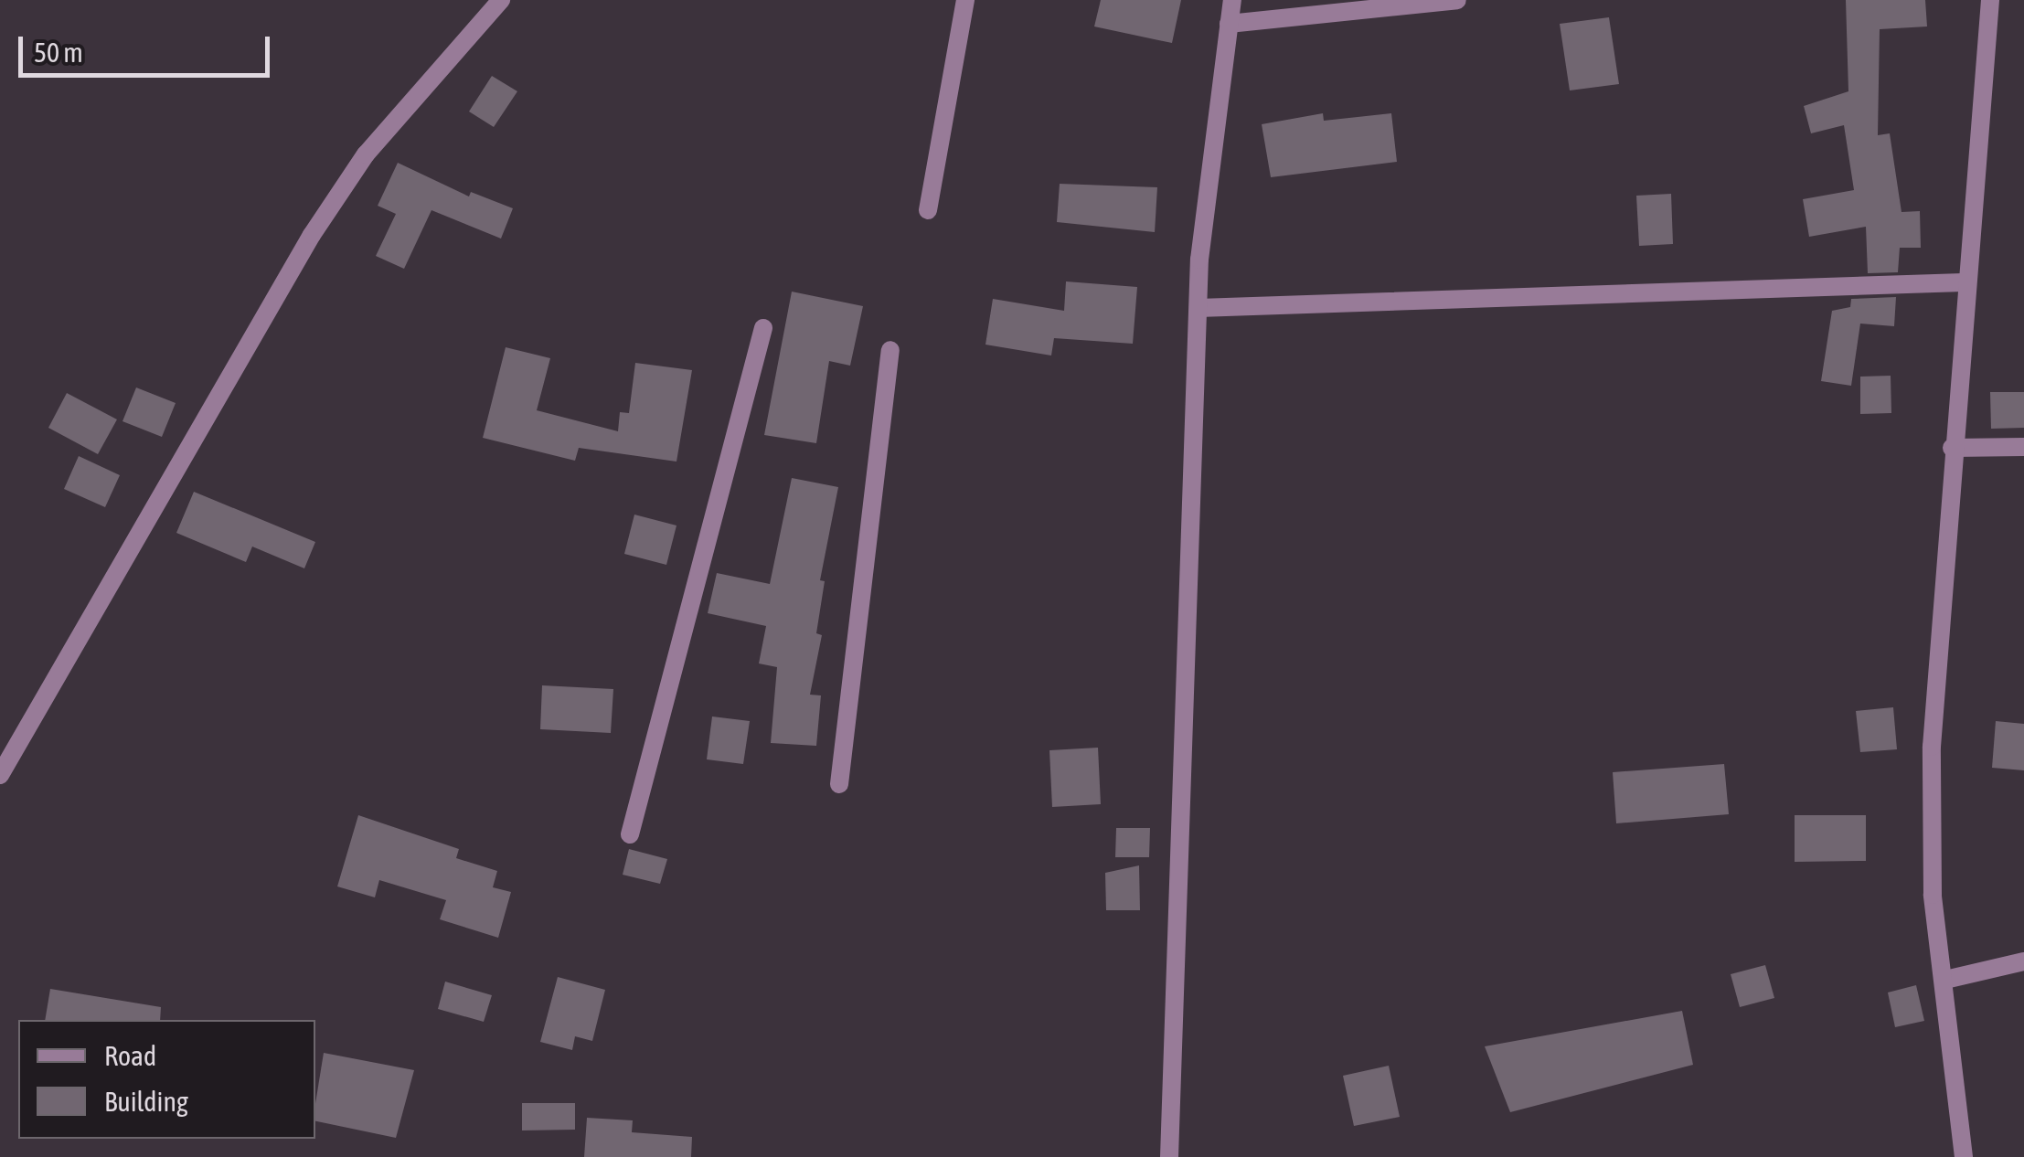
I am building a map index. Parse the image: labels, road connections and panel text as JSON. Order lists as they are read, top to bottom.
{
  "legend": ["Road", "Building"],
  "scale_bar": "50 m"
}
